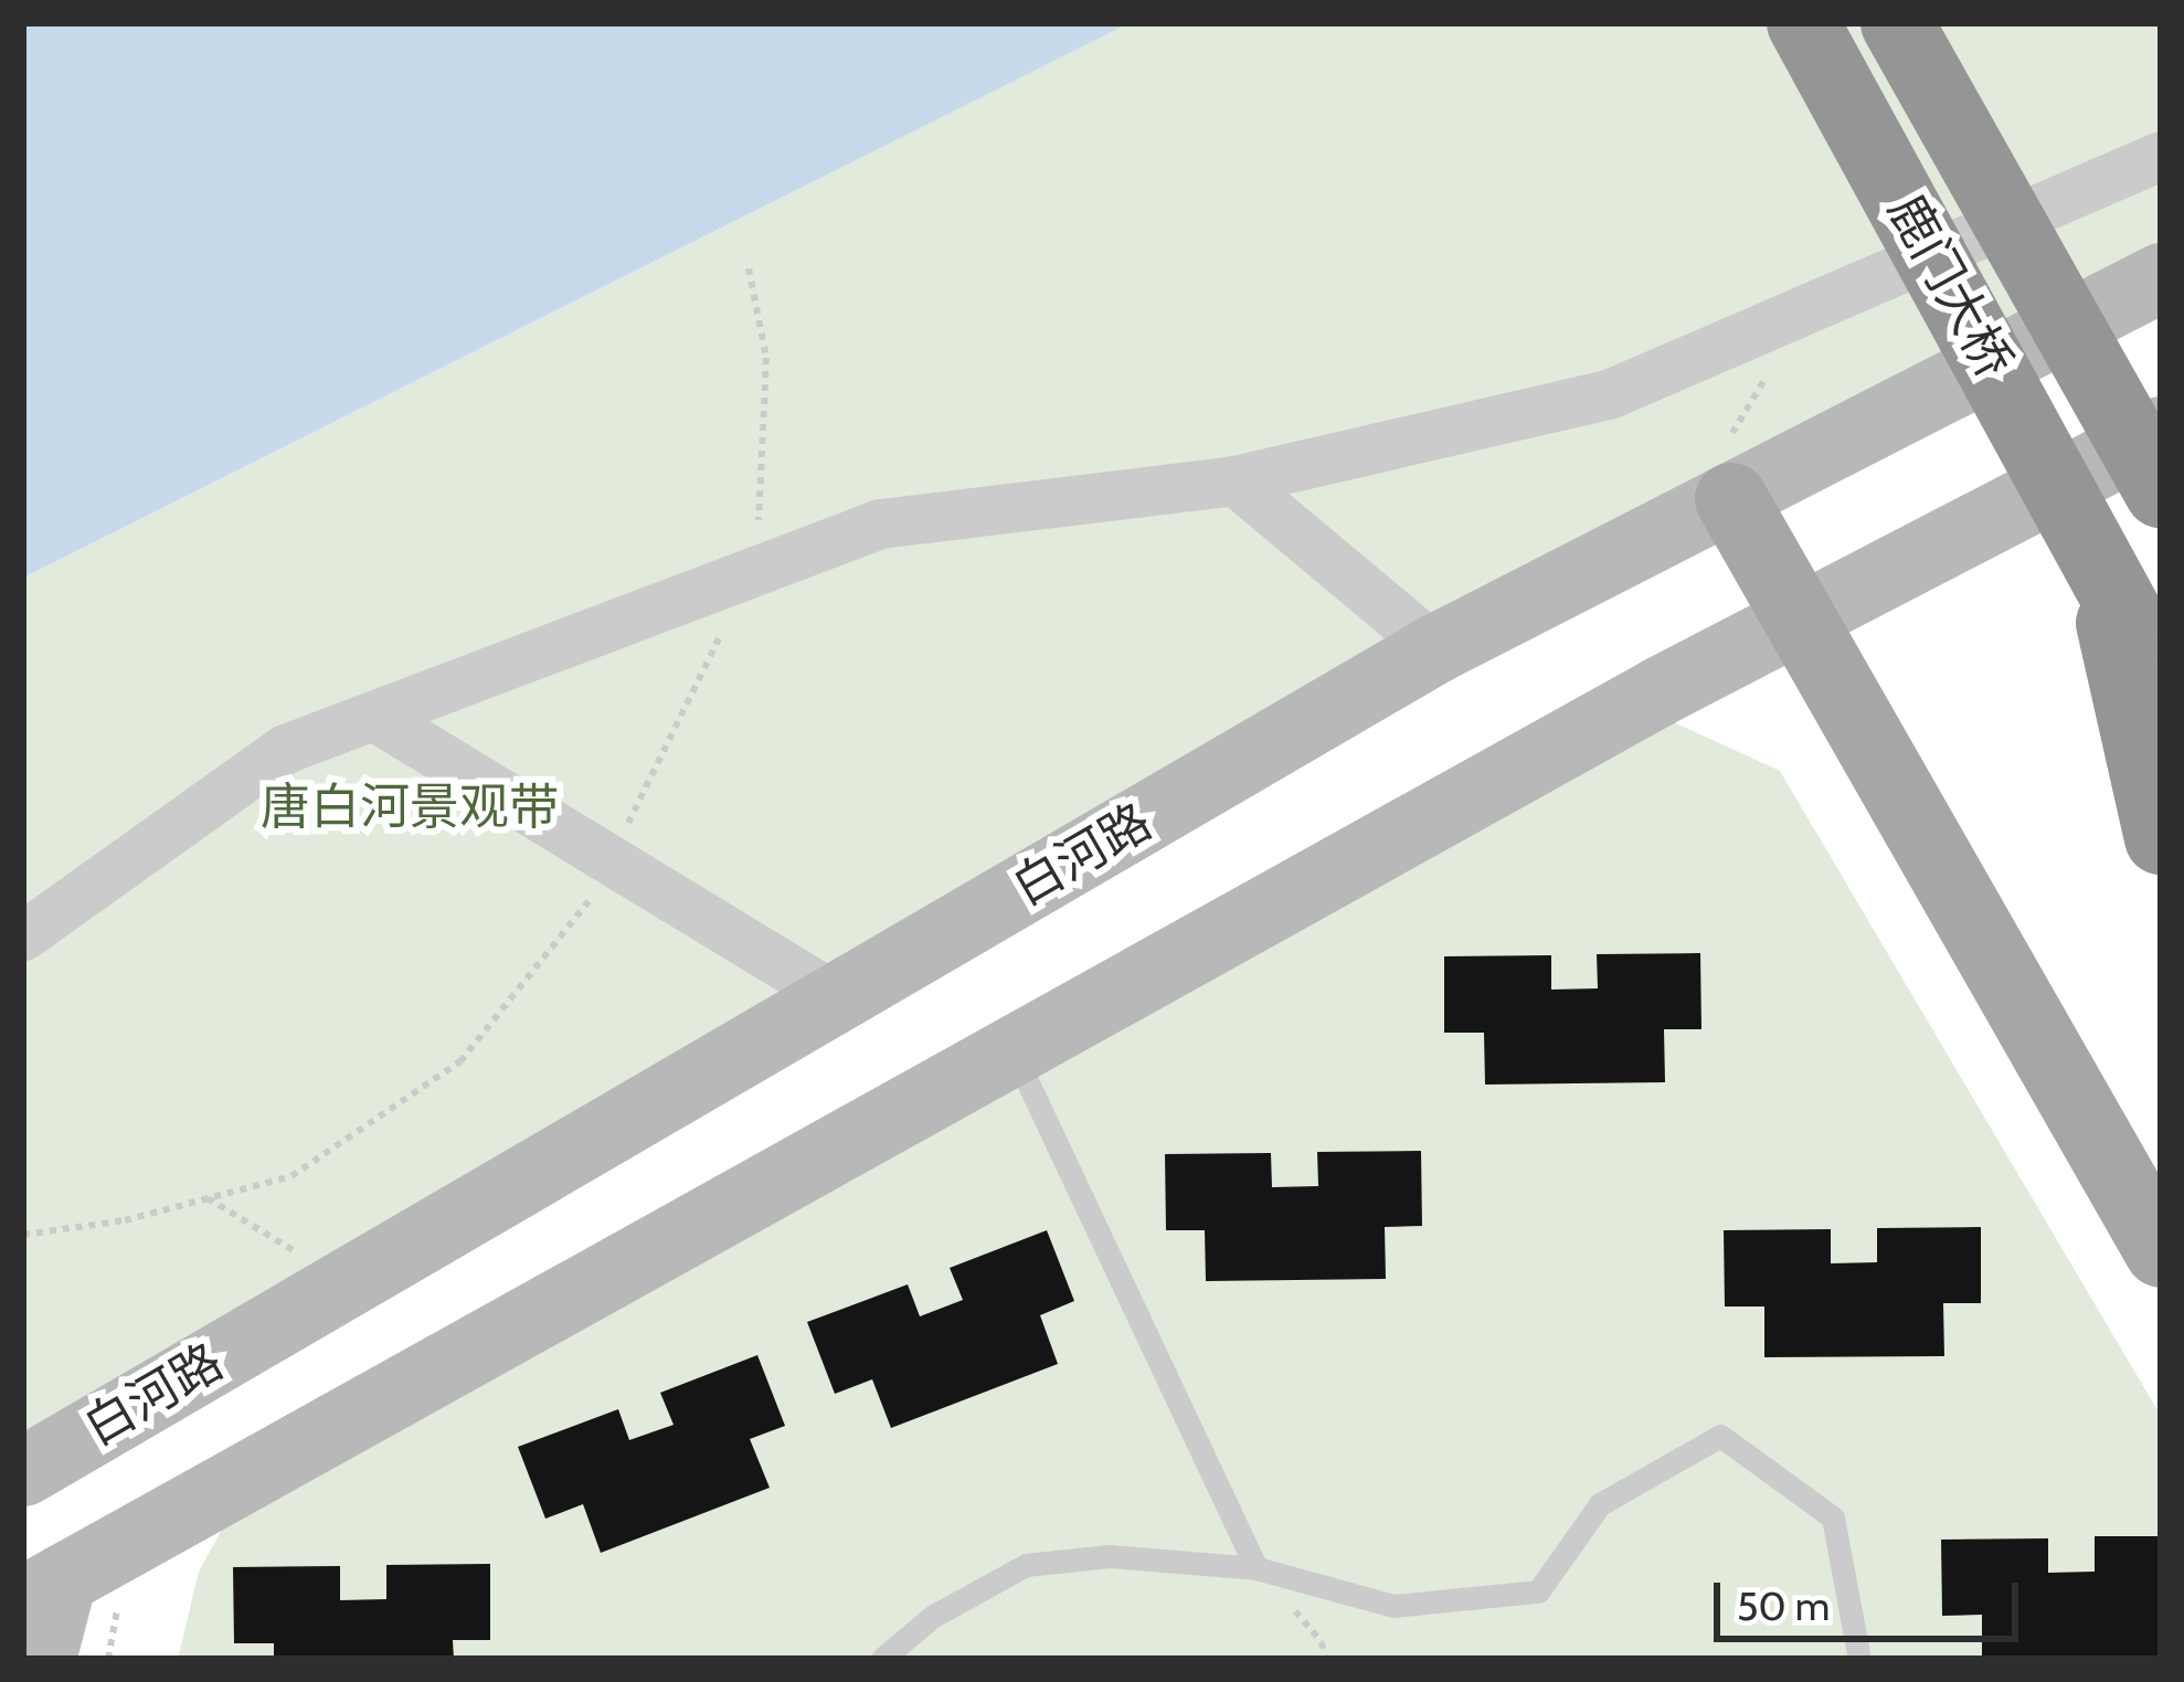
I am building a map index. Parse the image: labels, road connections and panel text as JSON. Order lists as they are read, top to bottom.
{
  "streets": {
    "highway": ["鹿门大桥"],
    "street": ["白河路"]
  },
  "parks": ["唐白河景观带"],
  "scale_bar": "50 m"
}
